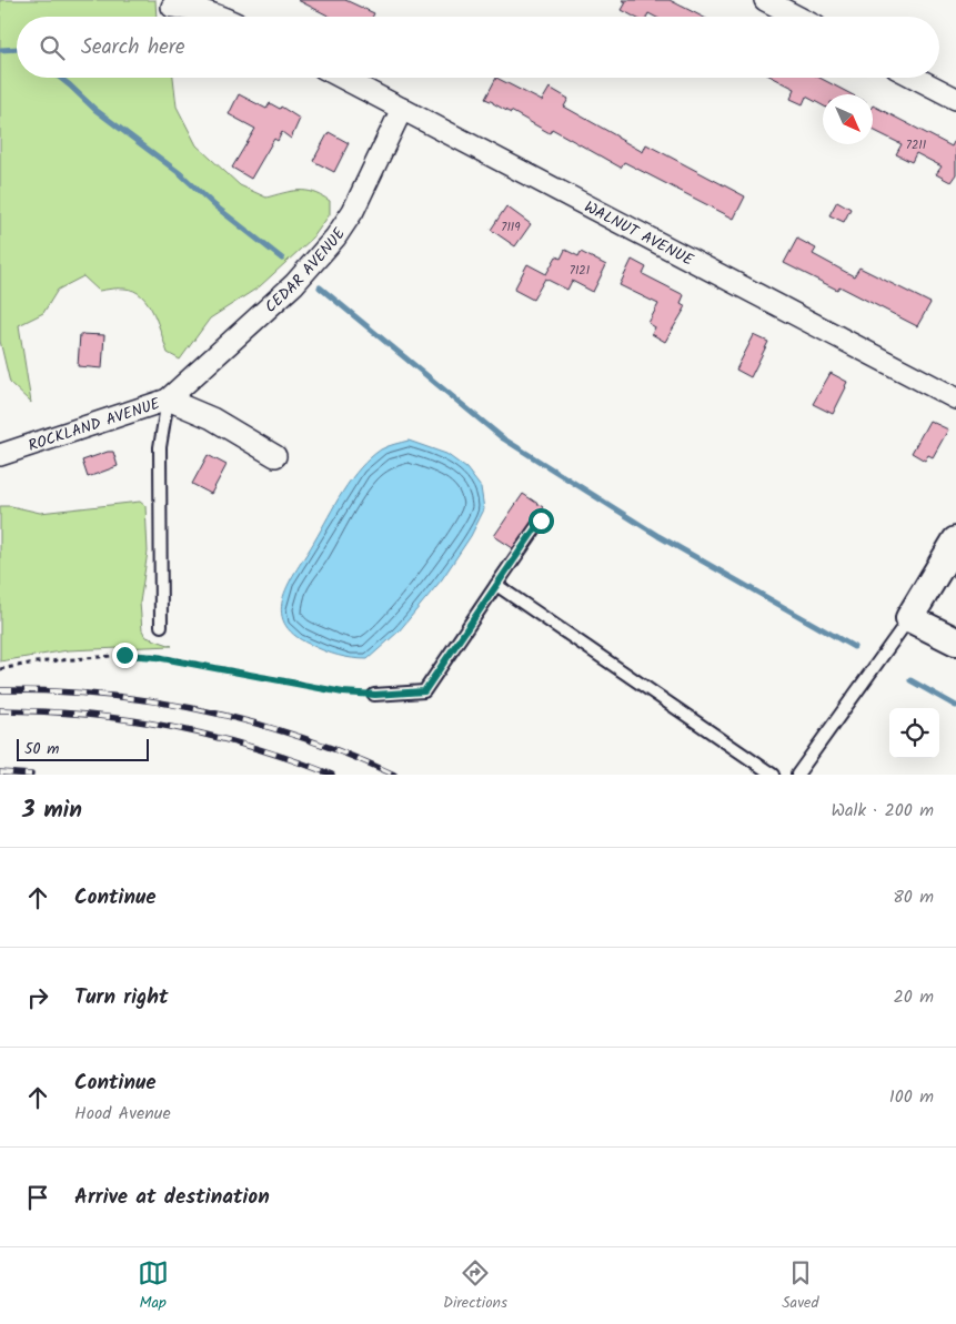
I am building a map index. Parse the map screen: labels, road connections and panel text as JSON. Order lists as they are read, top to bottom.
{
  "streets": {
    "street": ["WALNUT AVENUE", "CEDAR AVENUE", "ROCKLAND AVENUE"]
  },
  "crossings": [
    ["WALNUT AVENUE", "CEDAR AVENUE"],
    ["CEDAR AVENUE", "ROCKLAND AVENUE"]
  ],
  "house_numbers": ["7211", "7119", "7121"],
  "scale_bar": "50 m",
  "north": "bottom right",
  "page": {
    "search": "Search here",
    "scale": "50 m",
    "heading": ["3 min", "Walk · 200 m"],
    "list": [
      ["Continue", "80 m"],
      ["Turn right", "20 m"],
      ["Continue", "Hood Avenue", "100 m"],
      "Arrive at destination"
    ],
    "nav": ["Map", "Directions", "Saved"]
  }
}
